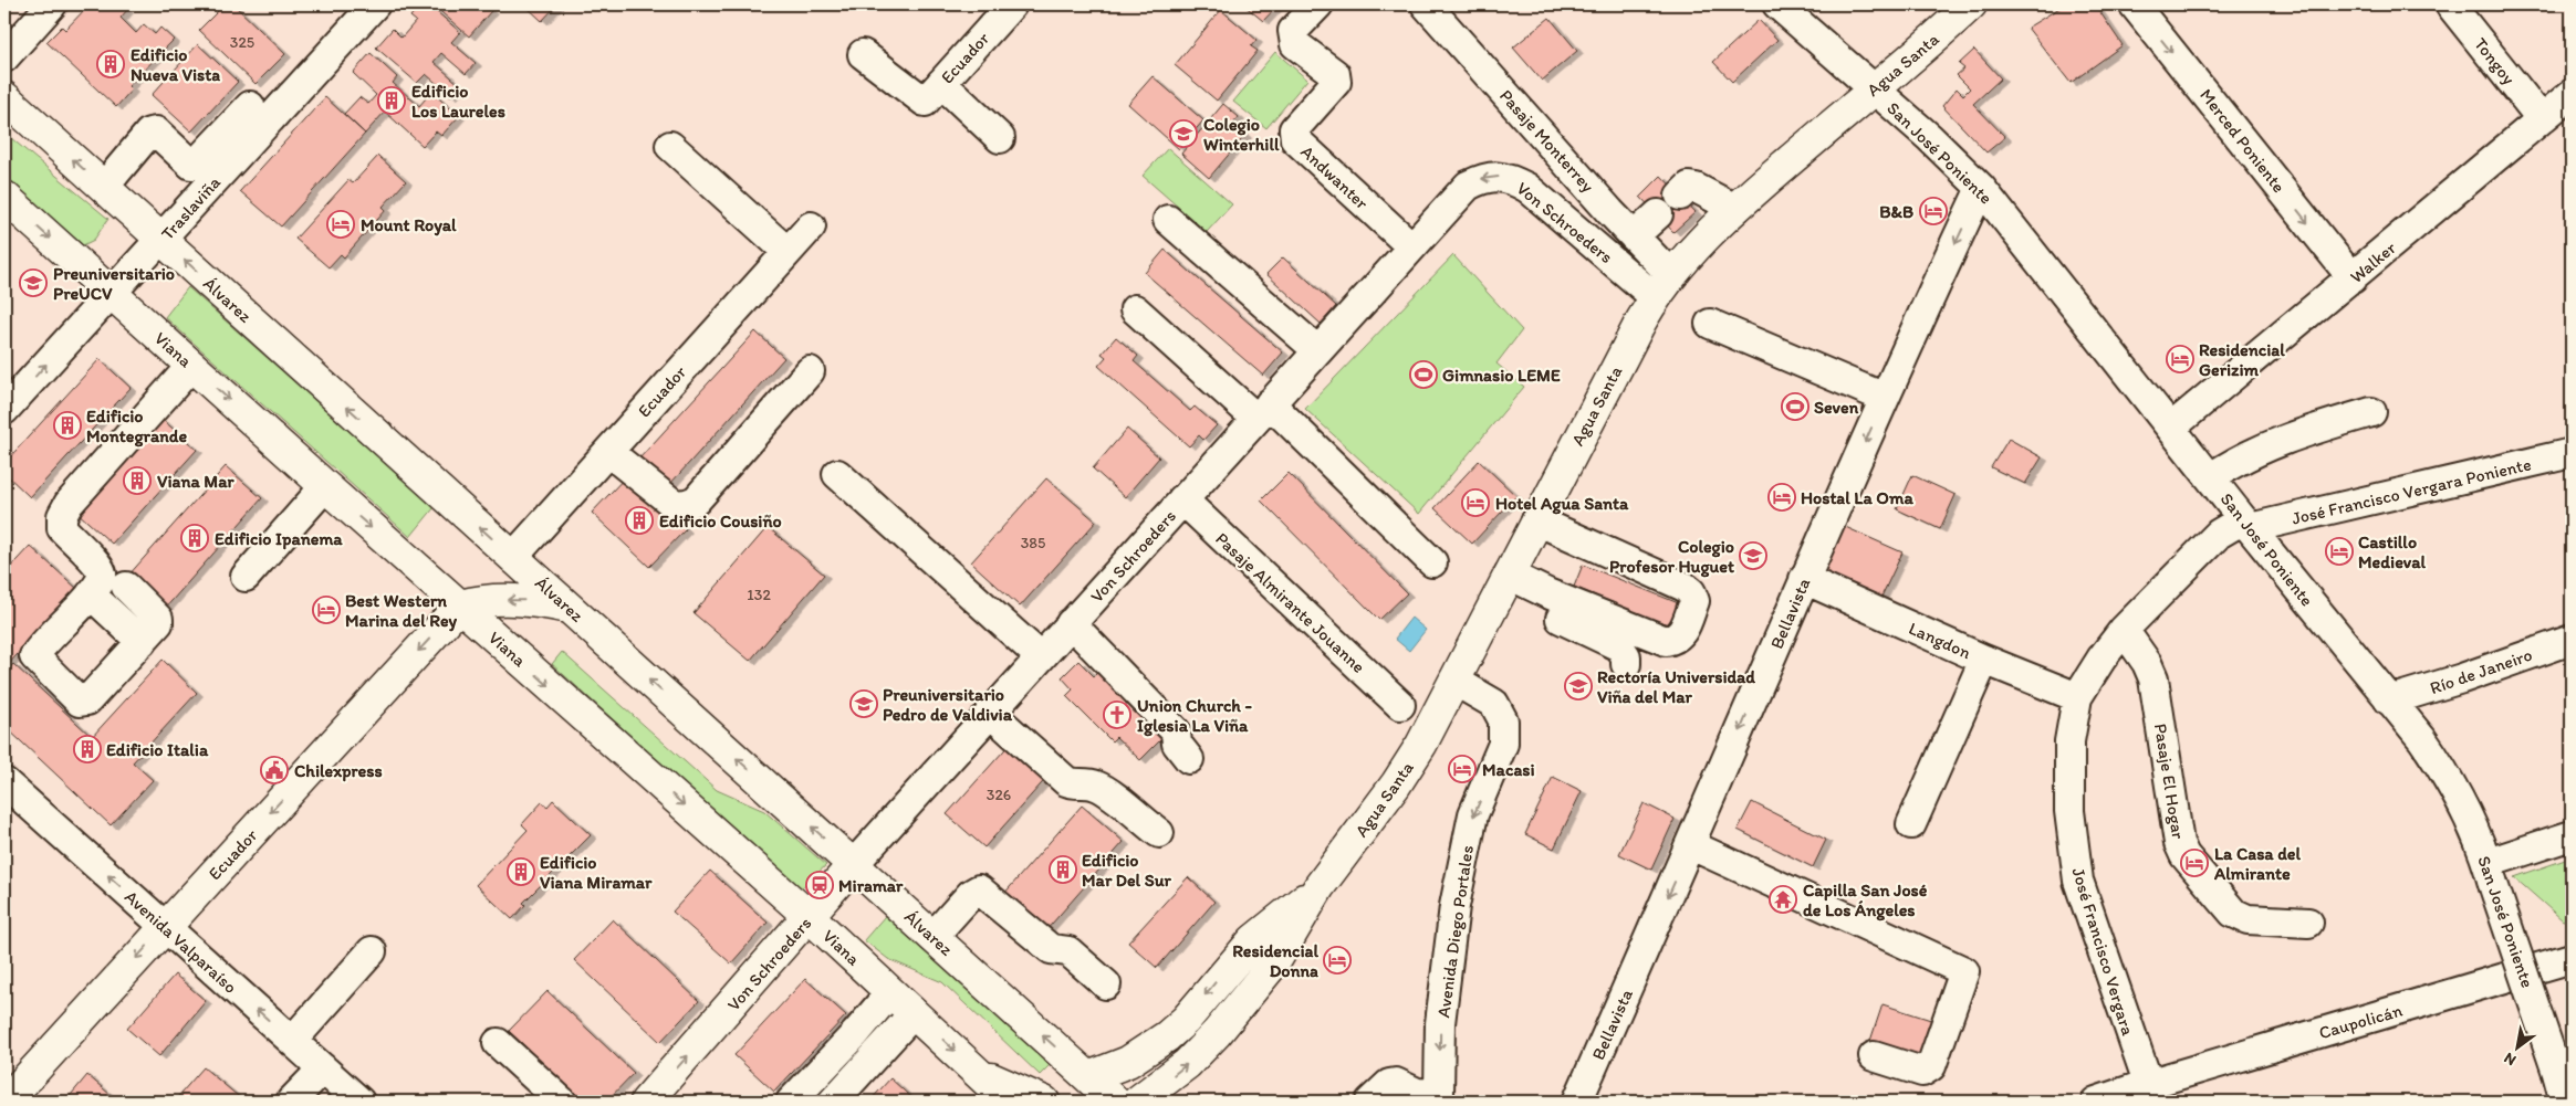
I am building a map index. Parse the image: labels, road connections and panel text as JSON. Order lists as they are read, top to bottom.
{
  "streets": {
    "main road": [
      "Ecuador",
      "Agua Santa",
      "Von Schroeders",
      "Álvarez",
      "Viana"
    ],
    "street": [
      "Tongoy",
      "Pasaje Monterrey",
      "Merced Poniente",
      "San José Poniente",
      "Andwanter",
      "Traslaviña",
      "Walker",
      "José Francisco Vergara Poniente",
      "Pasaje Almirante Jouanne",
      "Bellavista",
      "Langdon",
      "Río de Janeiro",
      "Pasaje El Hogar",
      "Avenida Diego Portales",
      "Avenida Valparaíso",
      "José Francisco Vergara",
      "Caupolicán"
    ]
  },
  "crossings": [
    ["Ecuador", "Álvarez"],
    ["Ecuador", "Viana"],
    ["Ecuador", "Avenida Valparaíso"],
    ["Tongoy", "Walker"],
    ["Agua Santa", "Pasaje Monterrey"],
    ["Agua Santa", "San José Poniente"],
    ["Agua Santa", "Von Schroeders"],
    ["Agua Santa", "Álvarez"],
    ["Agua Santa", "Avenida Diego Portales"],
    ["Pasaje Monterrey", "Von Schroeders"],
    ["Merced Poniente", "Walker"],
    ["San José Poniente", "Walker"],
    ["San José Poniente", "José Francisco Vergara Poniente"],
    ["San José Poniente", "Bellavista"],
    ["San José Poniente", "Río de Janeiro"],
    ["San José Poniente", "José Francisco Vergara"],
    ["Andwanter", "Von Schroeders"],
    ["Traslaviña", "Álvarez"],
    ["Traslaviña", "Viana"],
    ["Von Schroeders", "Álvarez"],
    ["Von Schroeders", "Viana"],
    ["Von Schroeders", "Pasaje Almirante Jouanne"],
    ["José Francisco Vergara Poniente", "José Francisco Vergara"],
    ["Bellavista", "Langdon"],
    ["Langdon", "José Francisco Vergara"],
    ["Pasaje El Hogar", "José Francisco Vergara"],
    ["José Francisco Vergara", "Caupolicán"]
  ],
  "one_way": [
    "Merced Poniente",
    "Álvarez",
    "Viana",
    "Bellavista",
    "Avenida Diego Portales",
    "Avenida Valparaíso"
  ],
  "places": {
    "building": [
      "Edificio Nueva Vista",
      "Edificio Los Laureles",
      "Edificio Montegrande",
      "Viana Mar",
      "Edificio Cousiño",
      "Edificio Ipanema",
      "Edificio Italia",
      "Edificio Mar Del Sur",
      "Edificio Viana Miramar"
    ],
    "school or university": [
      "Colegio Winterhill",
      "Preuniversitario PreUCV",
      "Colegio Profesor Huguet",
      "Rectoría Universidad Viña del Mar",
      "Preuniversitario Pedro de Valdivia"
    ],
    "hotel": [
      "B&B",
      "Mount Royal",
      "Residencial Gerizim",
      "Hostal La Oma",
      "Hotel Agua Santa",
      "Castillo Medieval",
      "Best Western Marina del Rey",
      "Macasi",
      "La Casa del Almirante",
      "Residencial Donna"
    ],
    "sports": ["Gimnasio LEME", "Seven"],
    "church": ["Union Church - Iglesia La Viña"],
    "public building": ["Chilexpress"],
    "station": ["Miramar"],
    "temple": ["Capilla San José de Los Ángeles"]
  },
  "house_numbers": [
    "325",
    "385",
    "132",
    "326"
  ],
  "north": "bottom left"
}
